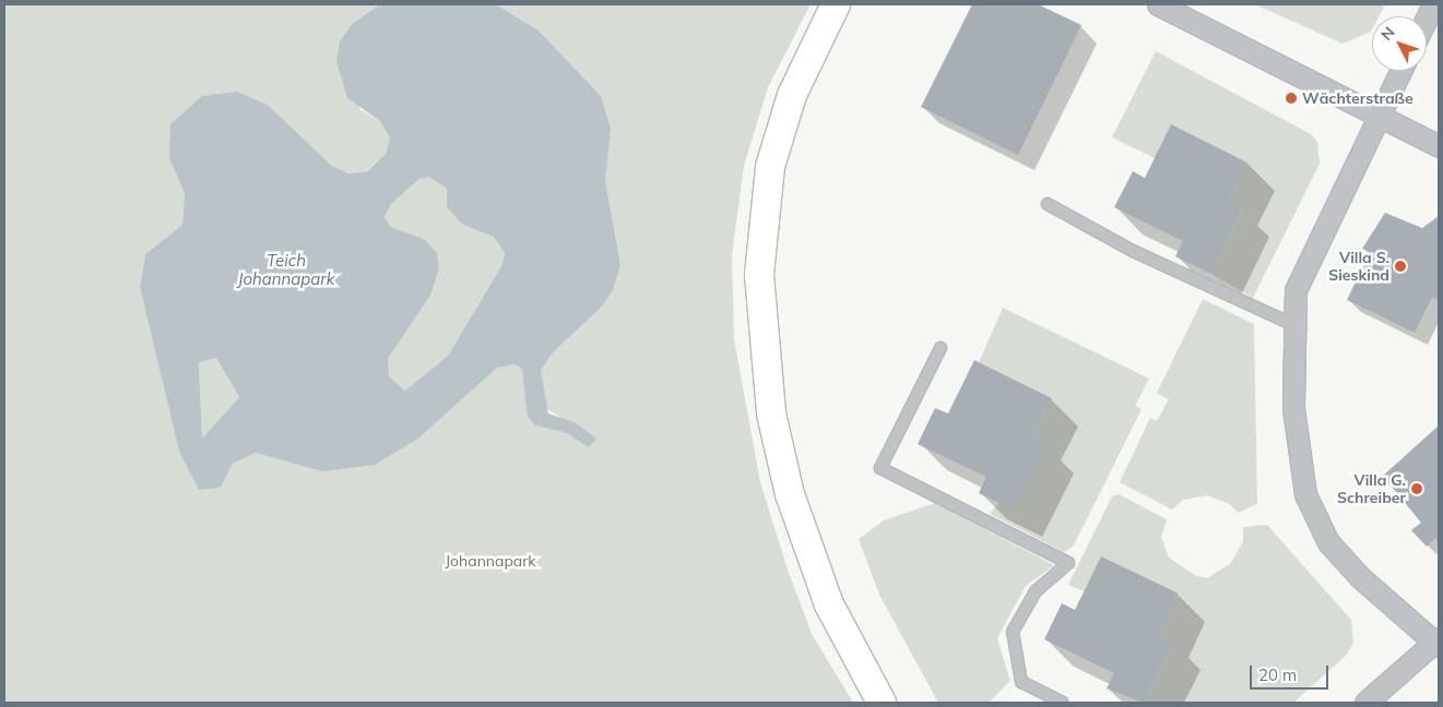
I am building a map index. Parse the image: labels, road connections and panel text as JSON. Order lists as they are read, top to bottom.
{
  "water": ["Teich Johannapark"],
  "parks": ["Johannapark"],
  "places": ["Wächterstraße", "Villa S. Sieskind", "Villa G. Schreiber"],
  "scale_bar": "20 m",
  "north": "top left"
}
